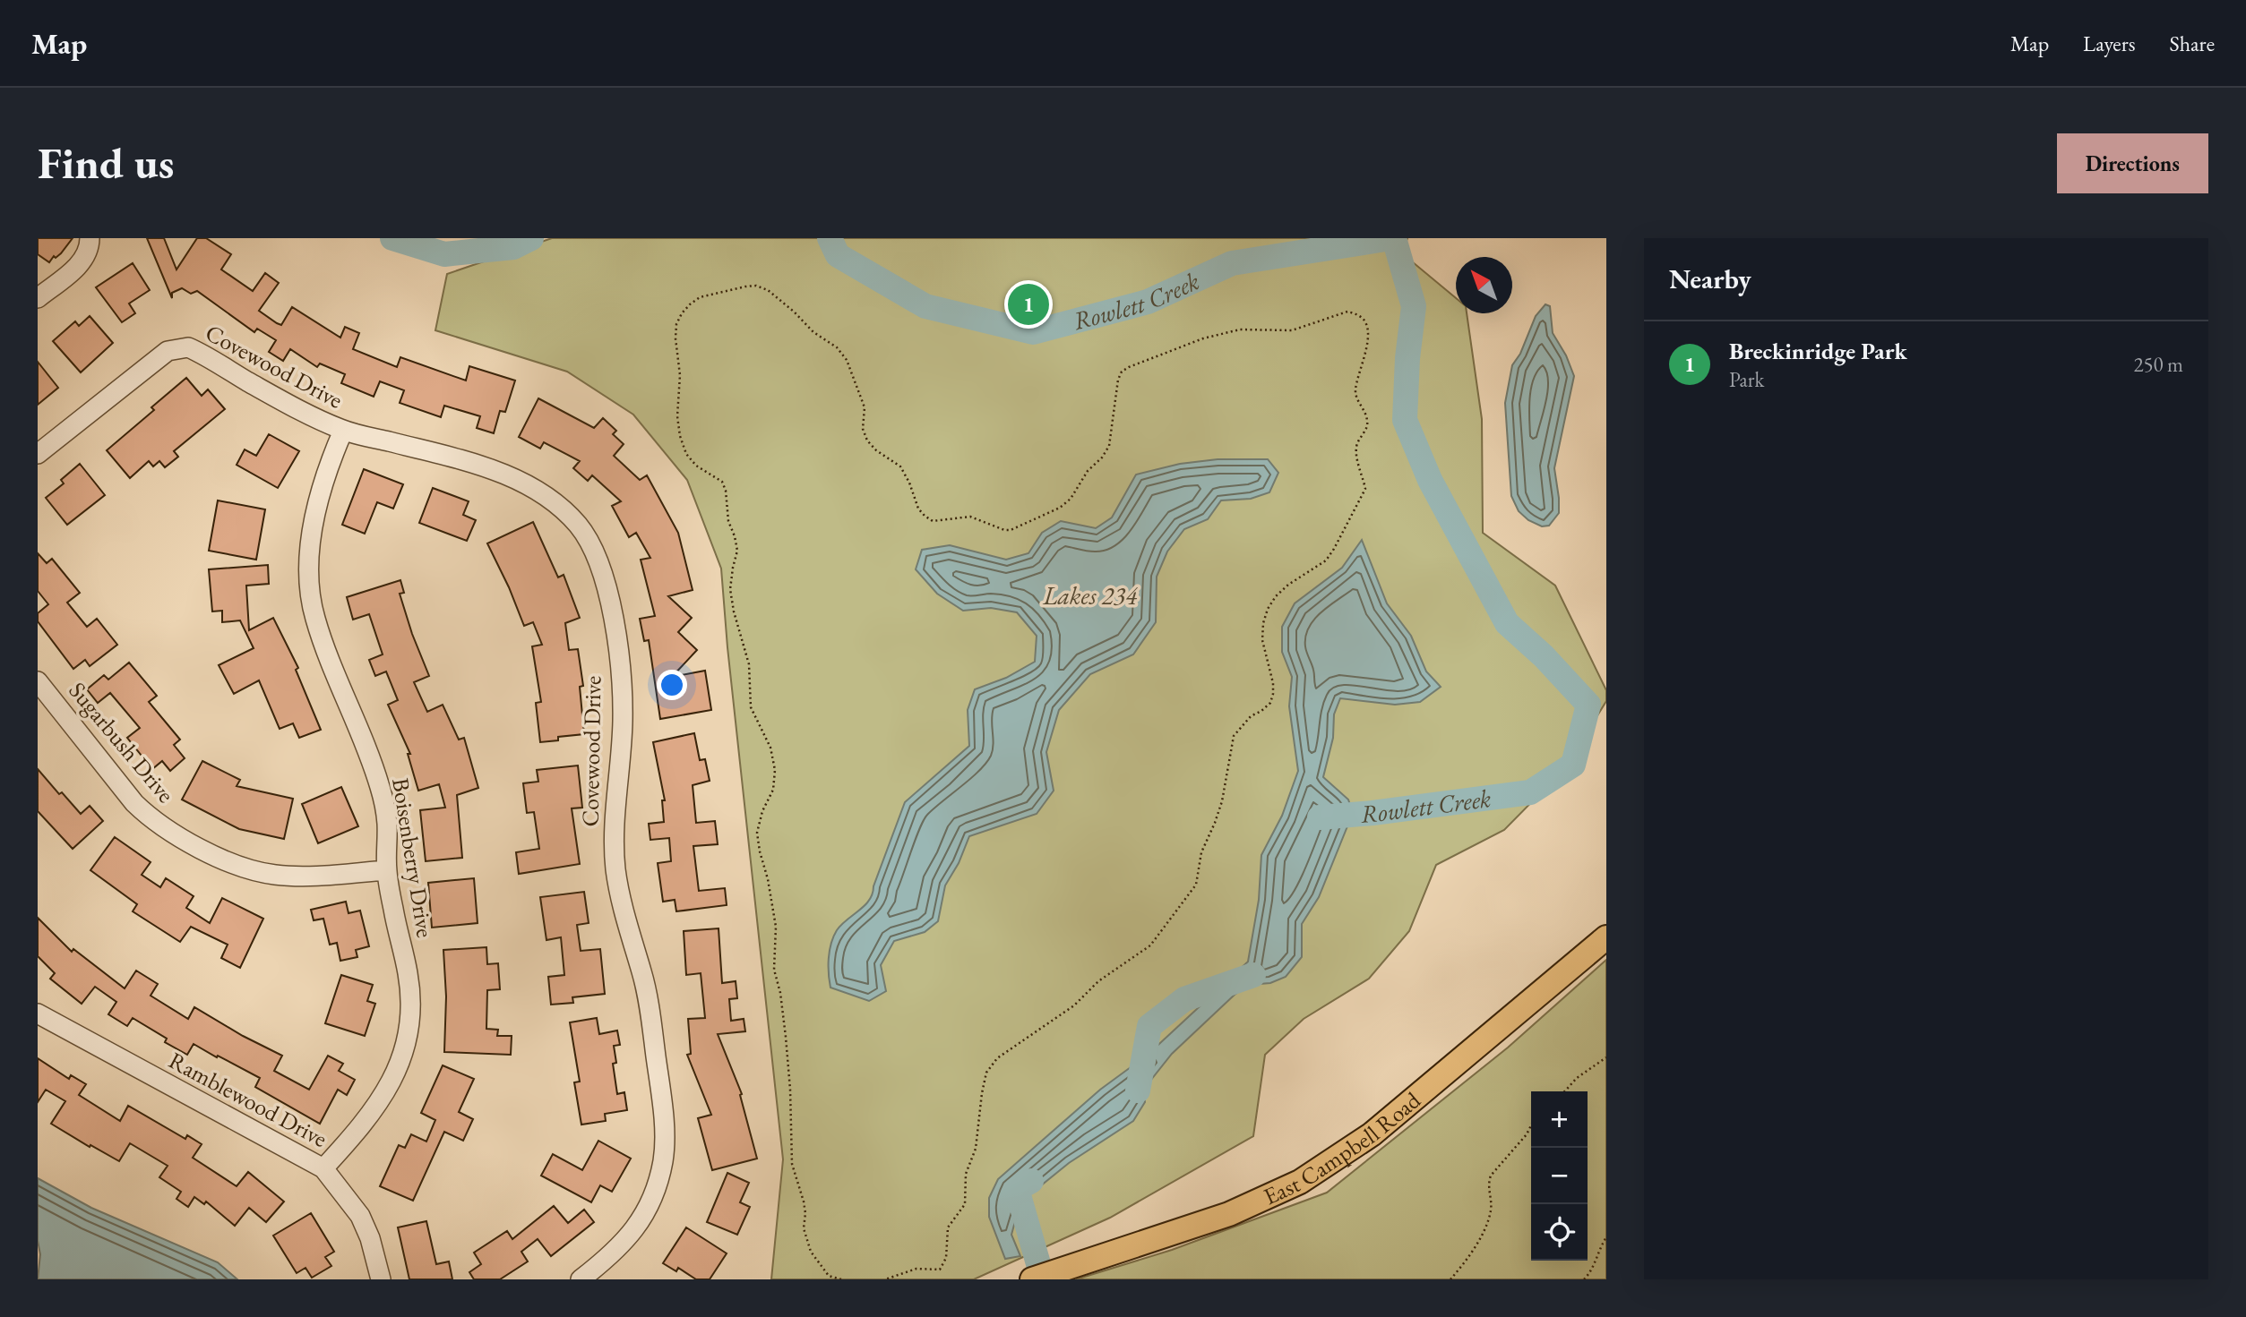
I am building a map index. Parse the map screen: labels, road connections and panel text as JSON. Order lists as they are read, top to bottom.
{
  "streets": {
    "main road": ["East Campbell Road"],
    "street": [
      "Covewood Drive",
      "Sugarbush Drive",
      "Boisenberry Drive",
      "Ramblewood Drive"
    ]
  },
  "crossings": [
    ["Covewood Drive", "Boisenberry Drive"],
    ["Sugarbush Drive", "Boisenberry Drive"],
    ["Boisenberry Drive", "Ramblewood Drive"]
  ],
  "water": ["Rowlett Creek", "Lakes 234"],
  "north": "top left",
  "page": {
    "header": "Map",
    "nav": ["Map", "Layers", "Share"],
    "buttons": "Directions",
    "title": "Find us",
    "heading": "Nearby",
    "pins": "1",
    "list": [
      {
        "mark": "1",
        "name": "Breckinridge Park",
        "note": "Park",
        "value": "250 m"
      }
    ],
    "map_buttons": ["+", "−"]
  }
}
